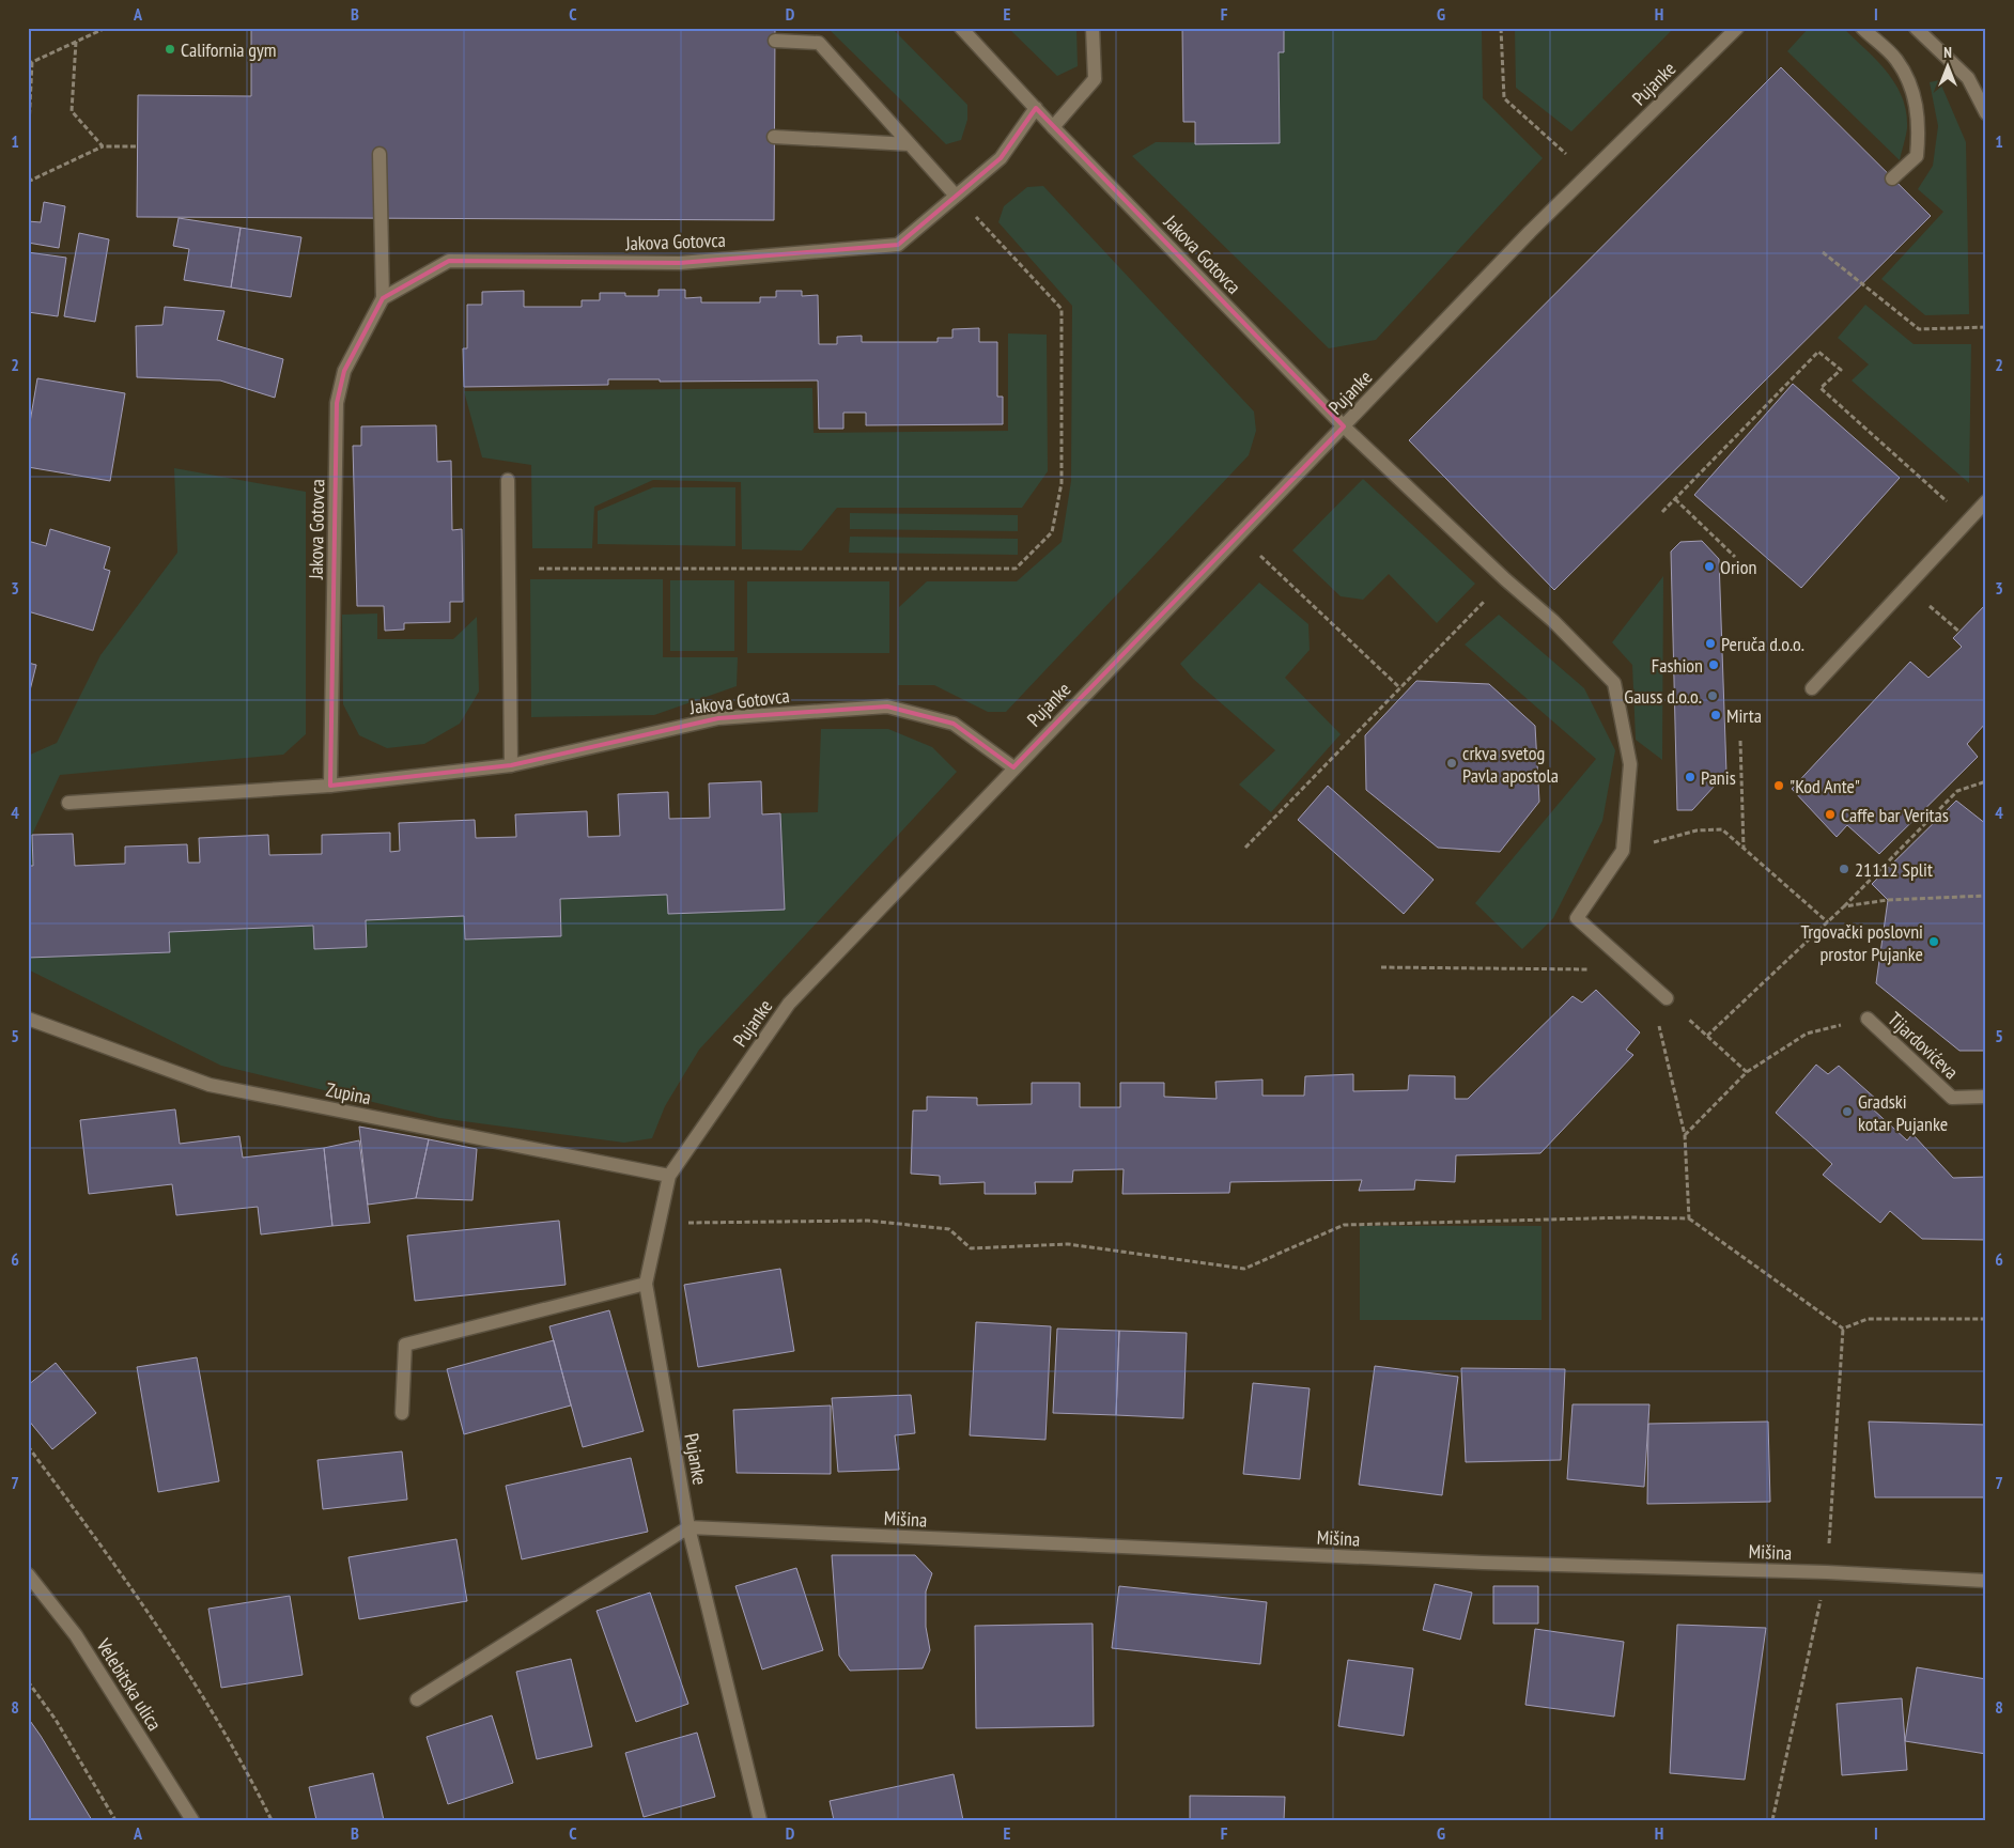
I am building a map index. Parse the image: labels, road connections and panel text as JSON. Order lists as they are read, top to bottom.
{
  "streets": {
    "street": [
      "Pujanke",
      "Jakova Gotovca",
      "Tijardovićeva",
      "Zupina",
      "Mišina",
      "Velebitska ulica"
    ]
  },
  "crossings": [
    ["Pujanke", "Jakova Gotovca"],
    ["Pujanke", "Zupina"],
    ["Pujanke", "Mišina"]
  ],
  "places": [
    "California gym",
    "Orion",
    "Peruča d.o.o.",
    "Fashion",
    "Gauss d.o.o.",
    "Mirta",
    "crkva svetog Pavla apostola",
    "Panis",
    "\"Kod Ante\"",
    "Caffe bar Veritas",
    "21112 Split",
    "Trgovački poslovni prostor Pujanke",
    "Gradski kotar Pujanke"
  ],
  "north": "top",
  "grid": {
    "columns": [
      "A",
      "B",
      "C",
      "D",
      "E",
      "F",
      "G",
      "H",
      "I"
    ],
    "rows": [
      "1",
      "2",
      "3",
      "4",
      "5",
      "6",
      "7",
      "8"
    ]
  }
}
